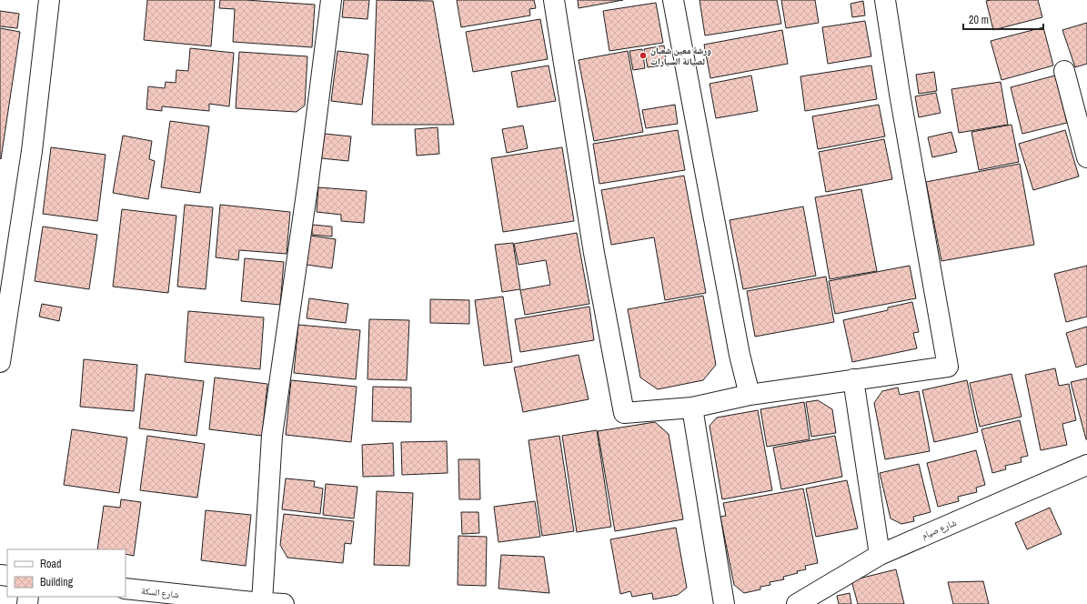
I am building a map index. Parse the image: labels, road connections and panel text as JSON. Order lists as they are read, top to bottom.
{
  "streets": {
    "street": ["شارع صيام", "شارع السكة"]
  },
  "places": ["ورشة معين شعبان لصيانة السيارات"],
  "legend": ["Road", "Building"],
  "scale_bar": "20 m"
}
